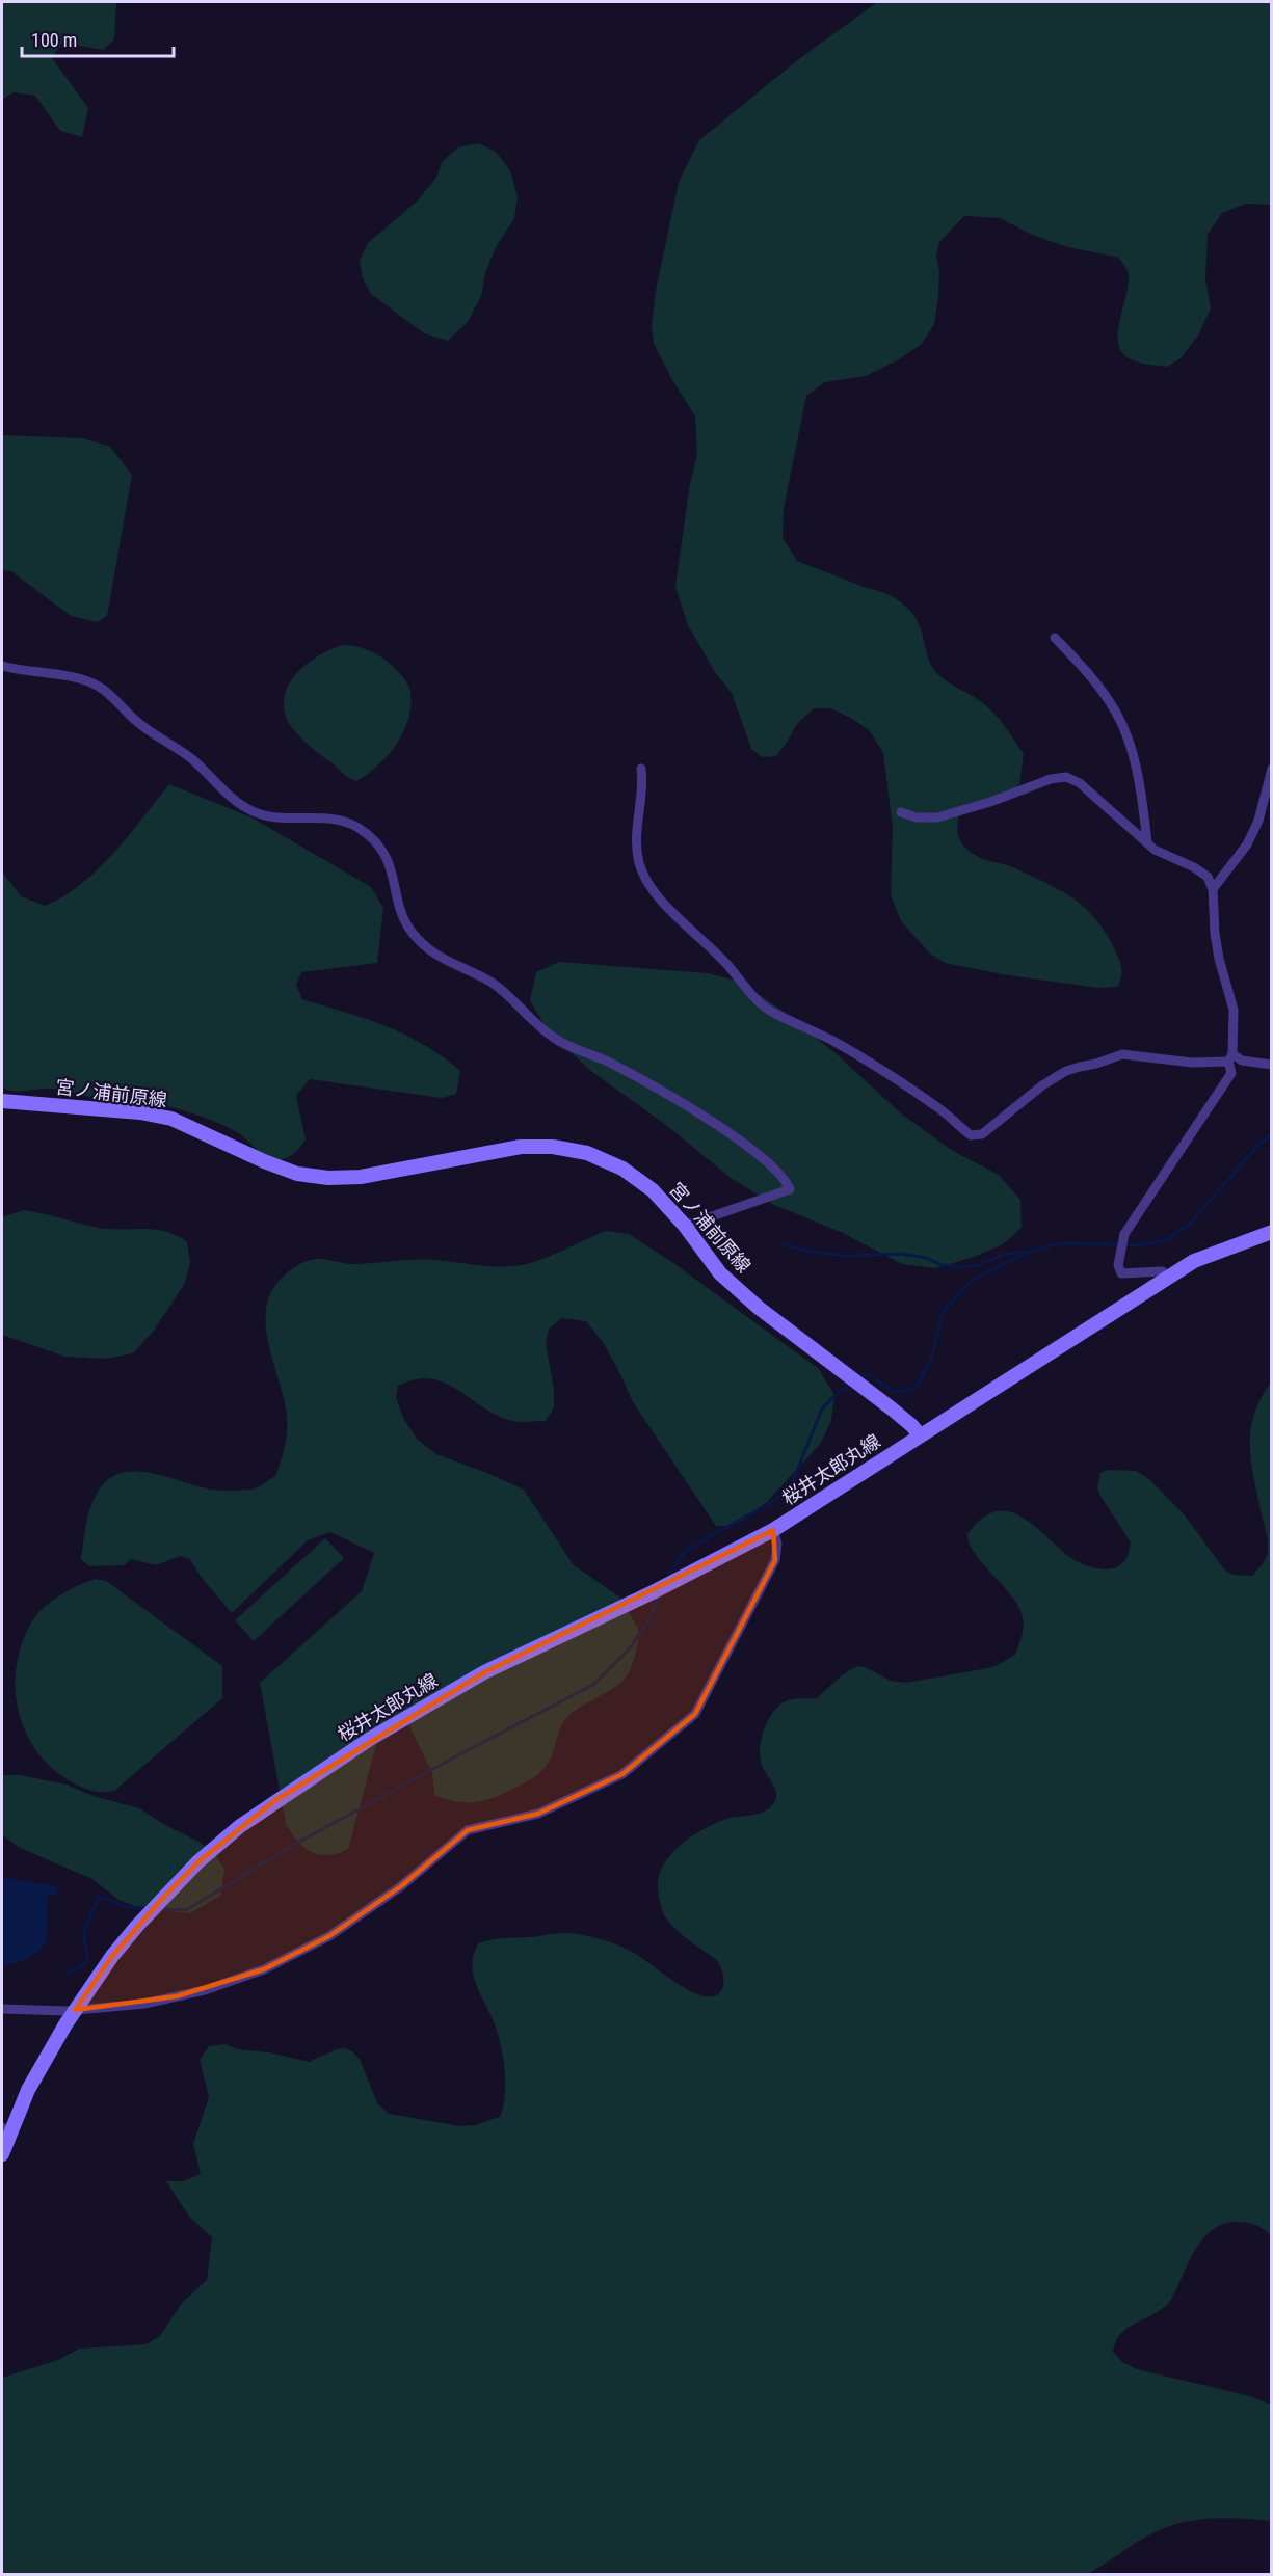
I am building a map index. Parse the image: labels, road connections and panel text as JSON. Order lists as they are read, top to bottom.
{
  "streets": {
    "main road": ["宮ノ浦前原線", "桜井太郎丸線"]
  },
  "crossings": [
    ["宮ノ浦前原線", "桜井太郎丸線"]
  ],
  "scale_bar": "100 m"
}
